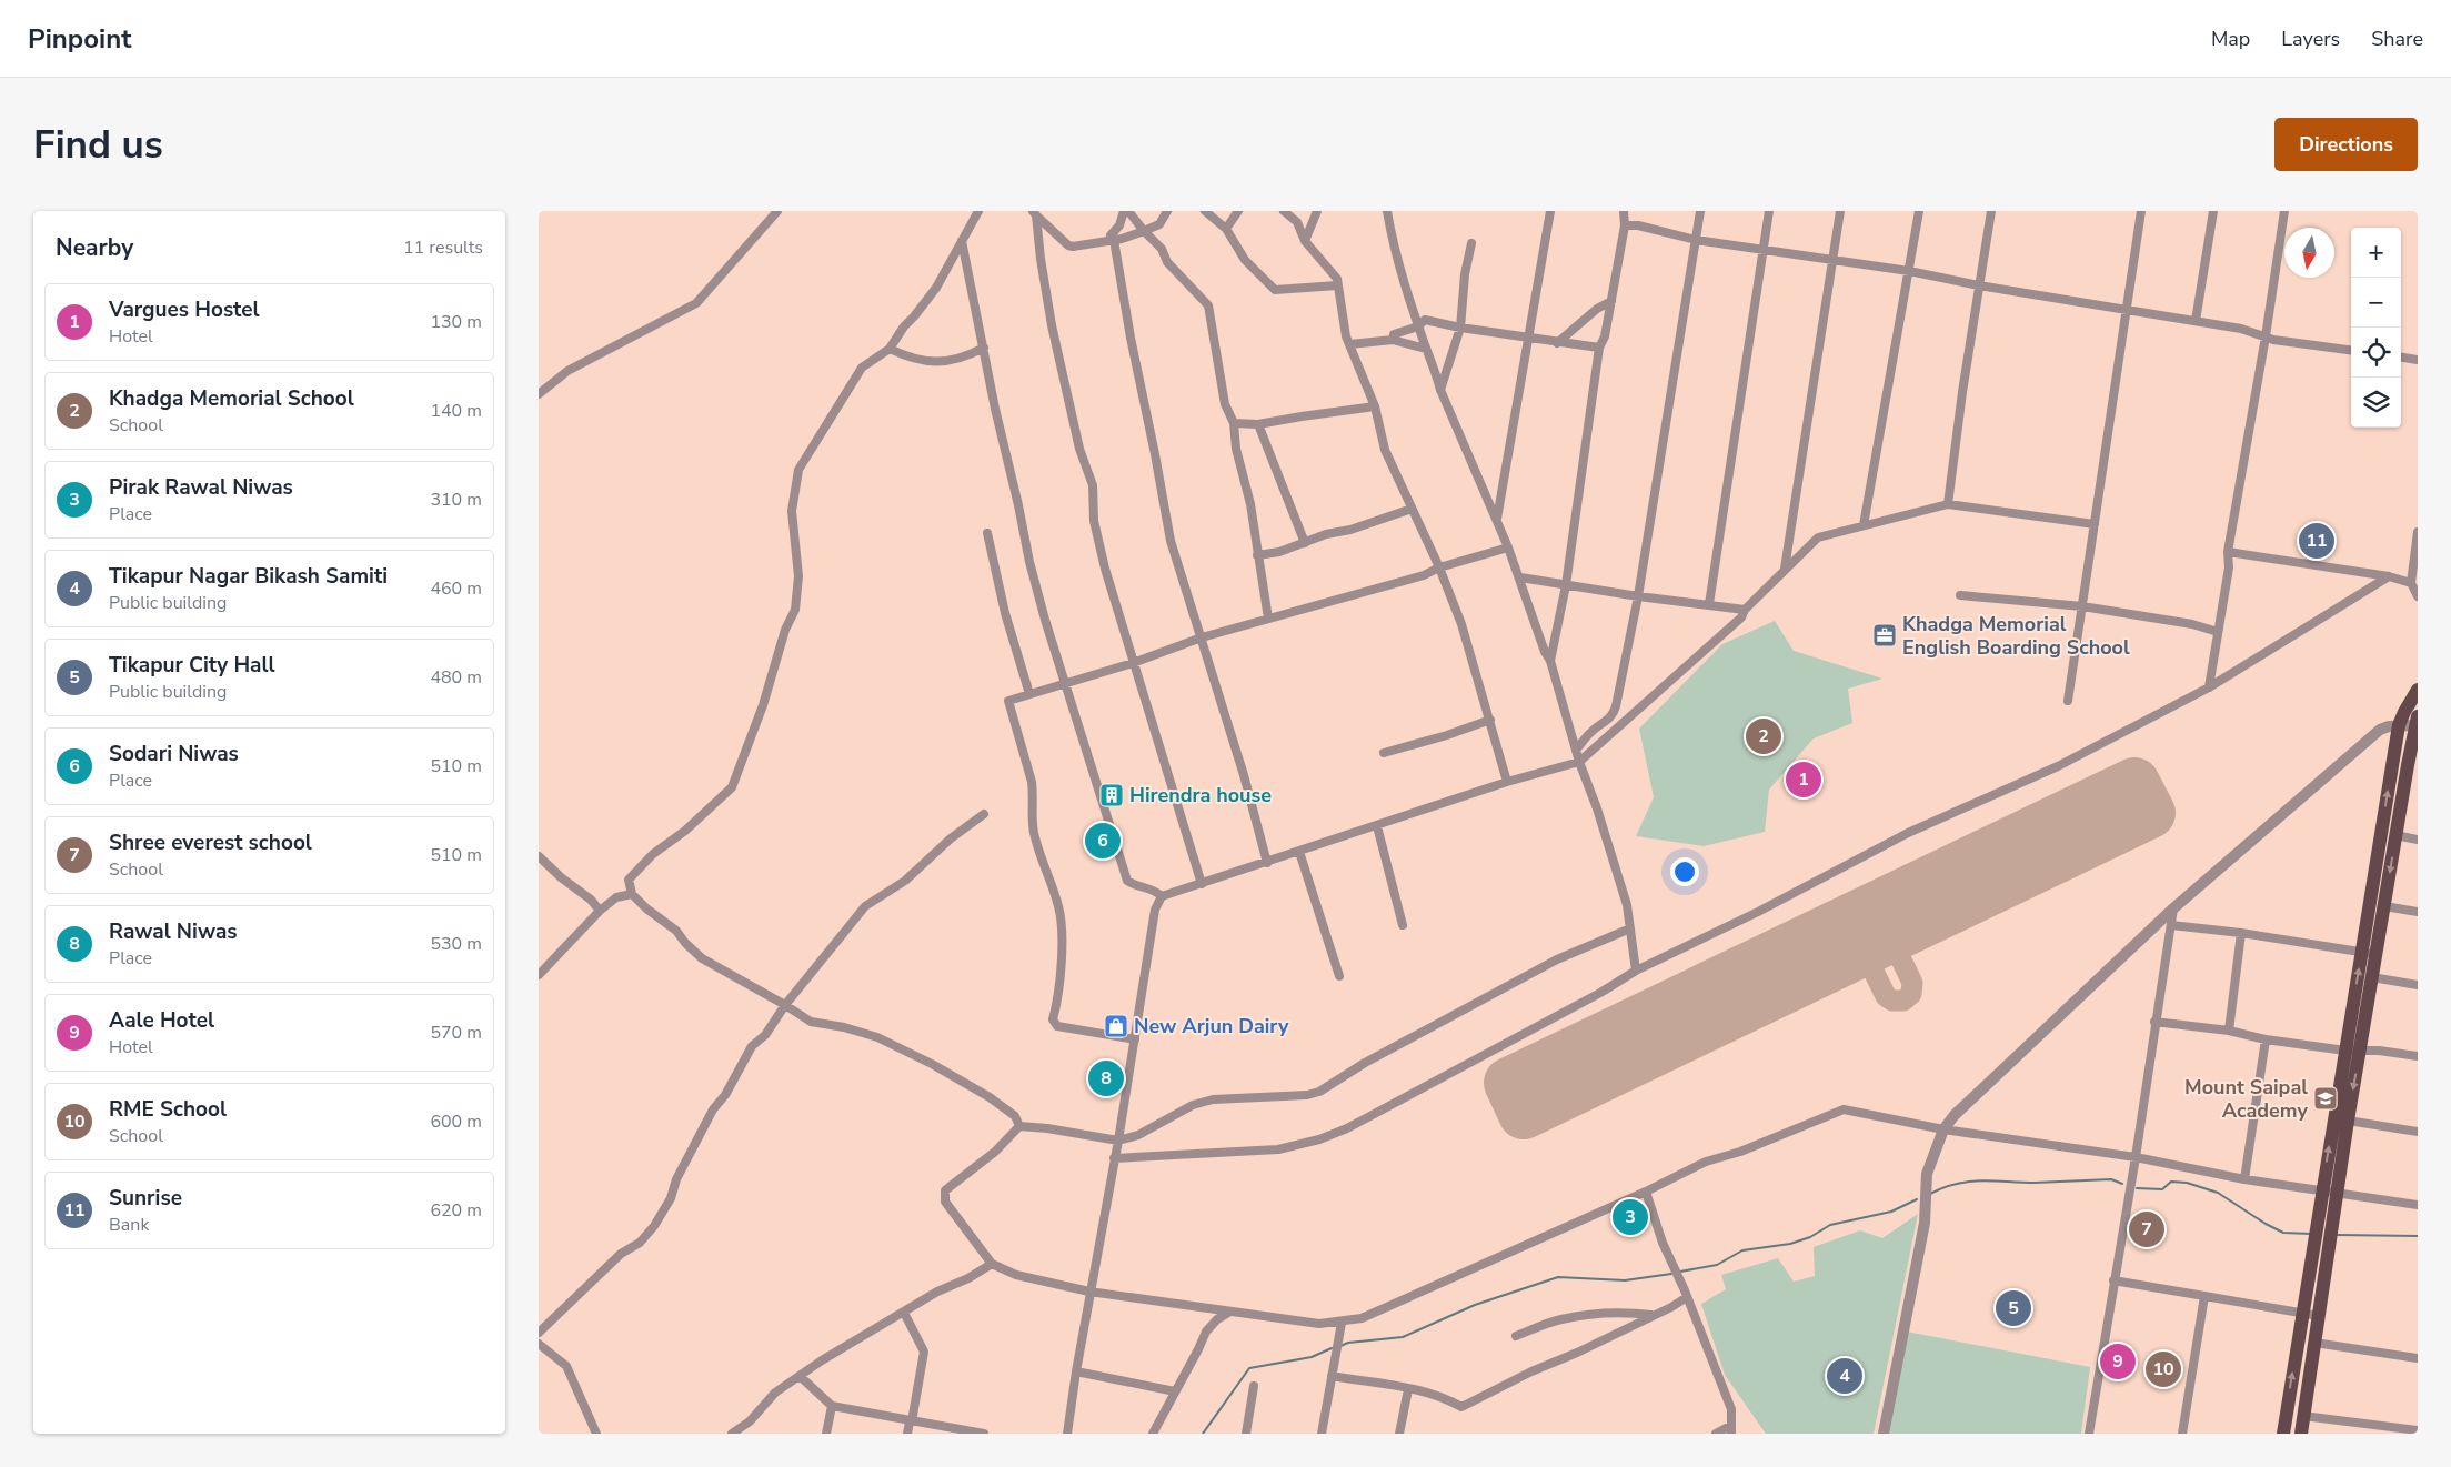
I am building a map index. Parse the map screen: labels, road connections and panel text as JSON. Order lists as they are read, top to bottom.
{
  "places": {
    "office": ["Khadga Memorial English Boarding School"],
    "building": ["Hirendra house"],
    "shop": ["New Arjun Dairy"],
    "school or university": ["Mount Saipal Academy"]
  },
  "north": "bottom",
  "page": {
    "header": "Pinpoint",
    "nav": ["Map", "Layers", "Share"],
    "buttons": "Directions",
    "title": "Find us",
    "heading": ["Nearby", "11 results"],
    "map_buttons": ["+", "−"],
    "list": [
      {
        "mark": "1",
        "name": "Vargues Hostel",
        "note": "Hotel",
        "value": "130 m"
      },
      {
        "mark": "2",
        "name": "Khadga Memorial School",
        "note": "School",
        "value": "140 m"
      },
      {
        "mark": "3",
        "name": "Pirak Rawal Niwas",
        "note": "Place",
        "value": "310 m"
      },
      {
        "mark": "4",
        "name": "Tikapur Nagar Bikash Samiti",
        "note": "Public building",
        "value": "460 m"
      },
      {
        "mark": "5",
        "name": "Tikapur City Hall",
        "note": "Public building",
        "value": "480 m"
      },
      {
        "mark": "6",
        "name": "Sodari Niwas",
        "note": "Place",
        "value": "510 m"
      },
      {
        "mark": "7",
        "name": "Shree everest school",
        "note": "School",
        "value": "510 m"
      },
      {
        "mark": "8",
        "name": "Rawal Niwas",
        "note": "Place",
        "value": "530 m"
      },
      {
        "mark": "9",
        "name": "Aale Hotel",
        "note": "Hotel",
        "value": "570 m"
      },
      {
        "mark": "10",
        "name": "RME School",
        "note": "School",
        "value": "600 m"
      },
      {
        "mark": "11",
        "name": "Sunrise",
        "note": "Bank",
        "value": "620 m"
      }
    ],
    "pins": [
      "11",
      "2",
      "1",
      "6",
      "8",
      "3",
      "7",
      "5",
      "9",
      "10",
      "4"
    ]
  }
}
